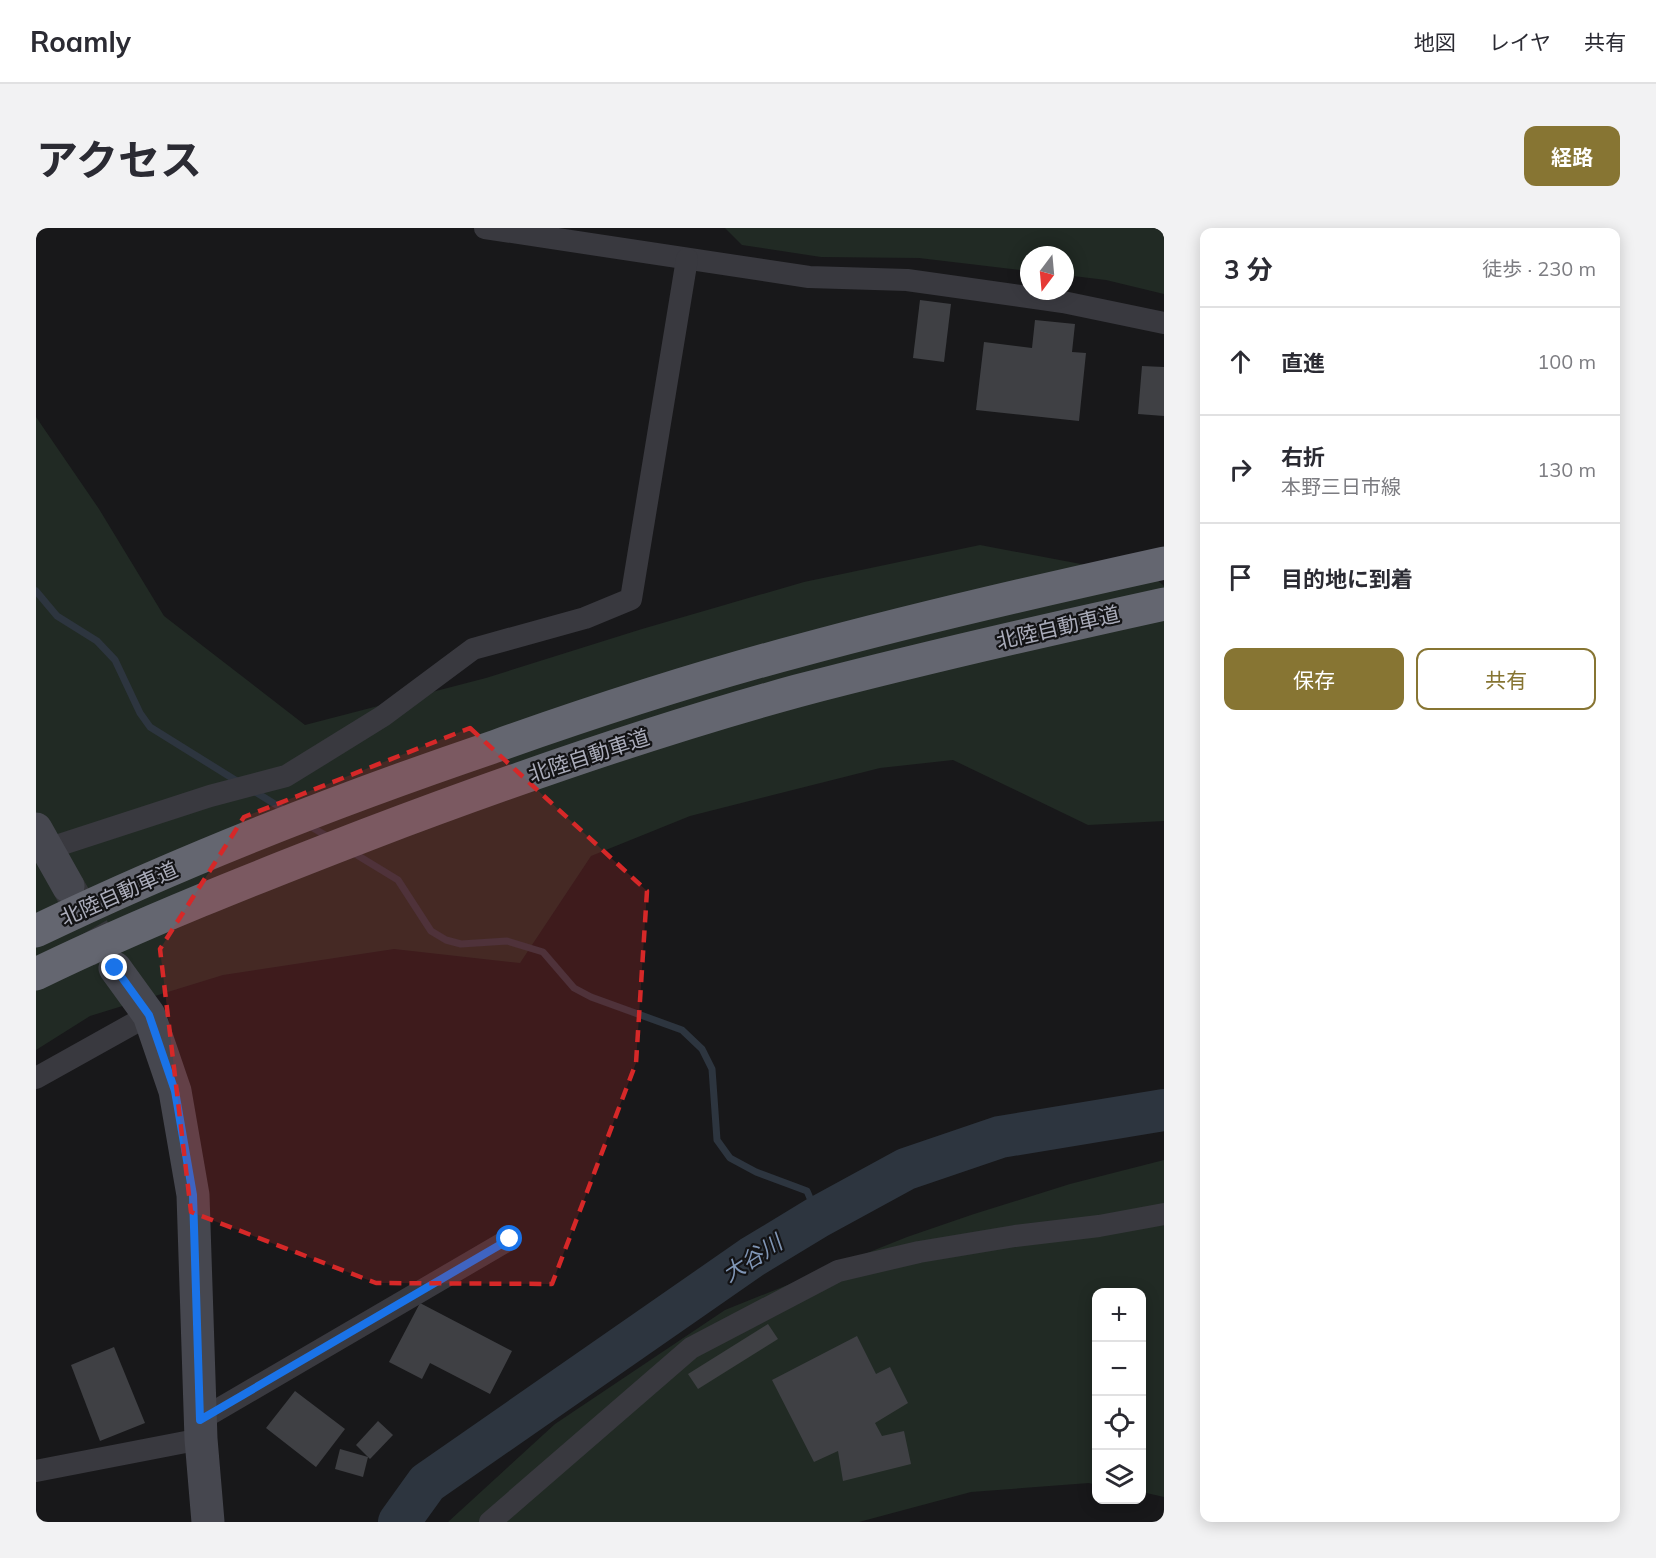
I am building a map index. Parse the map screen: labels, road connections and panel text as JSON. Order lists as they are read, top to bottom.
{
  "streets": {
    "highway": ["北陸自動車道"]
  },
  "water": ["大谷川"],
  "north": "bottom",
  "page": {
    "header": "Roamly",
    "nav": ["地図", "レイヤ", "共有"],
    "title": "アクセス",
    "buttons": [
      "経路",
      ["保存", "共有"]
    ],
    "heading": ["3 分", "徒歩 · 230 m"],
    "list": [
      ["直進", "100 m"],
      ["右折", "本野三日市線", "130 m"],
      "目的地に到着"
    ],
    "map_buttons": ["+", "−"]
  }
}
